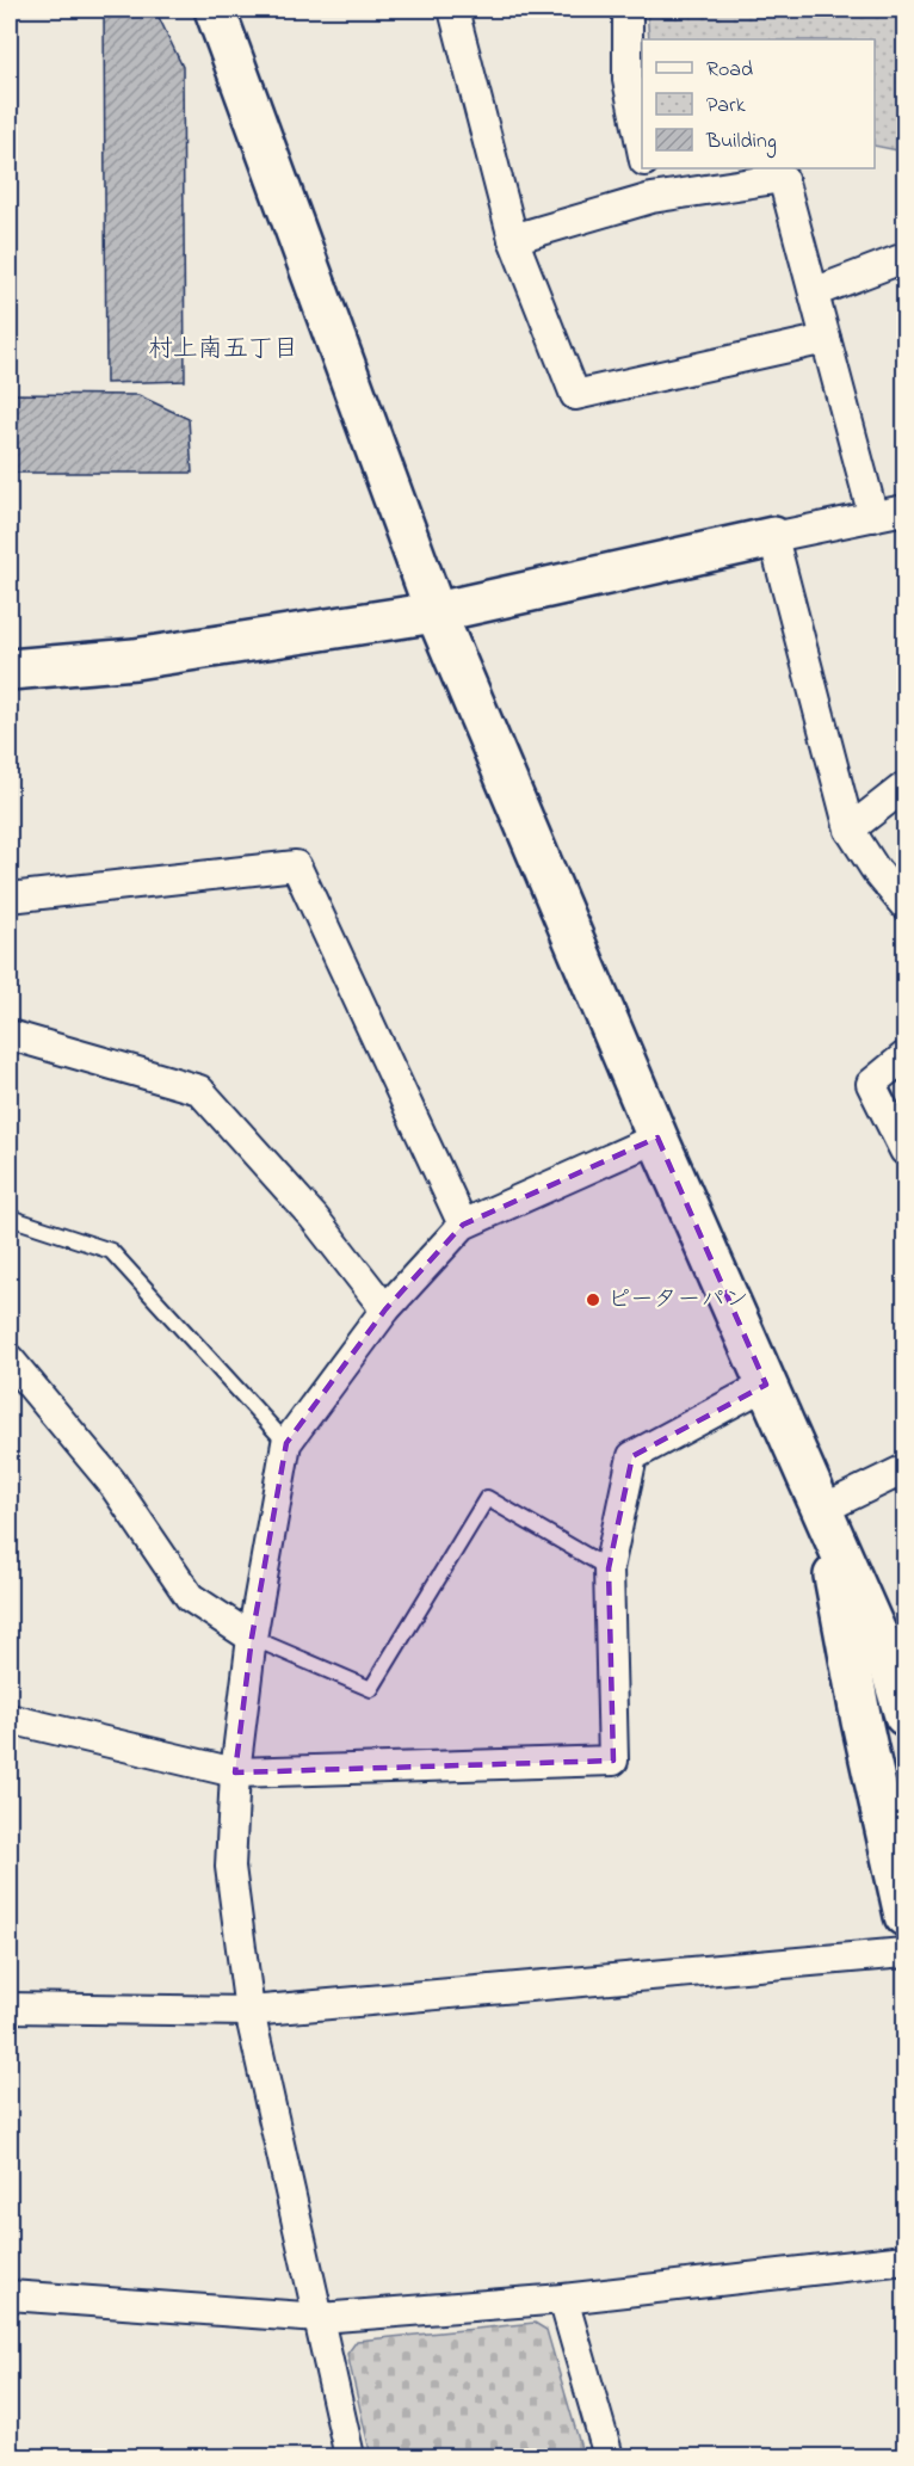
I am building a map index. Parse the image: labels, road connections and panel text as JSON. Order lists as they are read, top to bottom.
{
  "districts": ["村上南五丁目"],
  "places": ["ピーターパン"],
  "legend": ["Road", "Park", "Building"]
}
